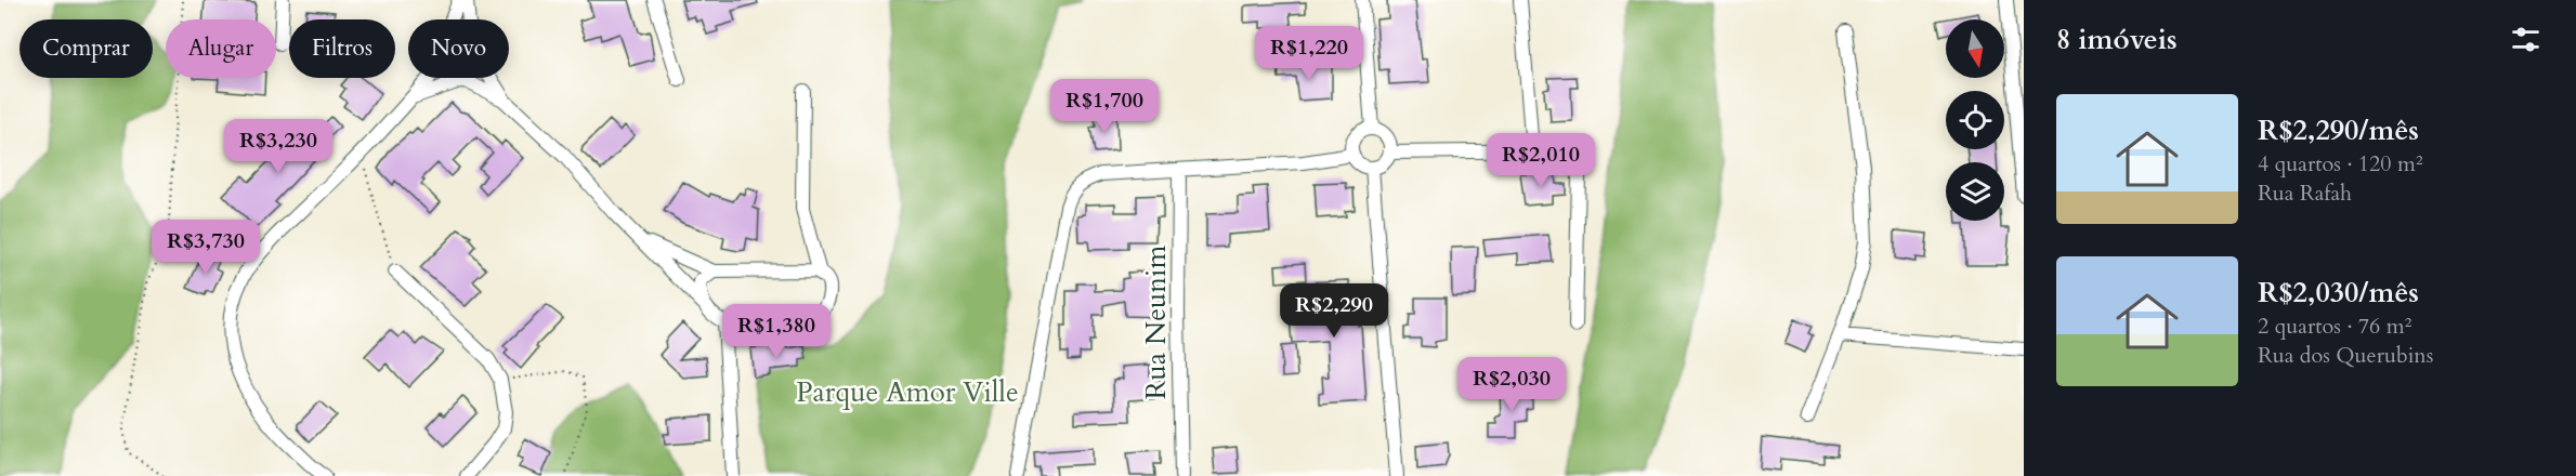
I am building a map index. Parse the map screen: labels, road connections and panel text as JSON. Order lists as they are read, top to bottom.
{
  "streets": {
    "street": ["Rua Neunim"]
  },
  "parks": ["Parque Amor Ville"],
  "north": "bottom",
  "page": {
    "heading": "8 imóveis",
    "chip": [
      "Comprar",
      "Alugar",
      "Filtros",
      "Novo"
    ],
    "price": [
      "R$1,220",
      "R$1,700",
      "R$3,230",
      "R$2,010",
      "R$3,730",
      "R$2,290",
      "R$1,380",
      "R$2,030"
    ],
    "list": [
      {
        "name": "R$2,290/mês",
        "note": "4 quartos · 120 m² · Rua Rafah"
      },
      {
        "name": "R$2,030/mês",
        "note": "2 quartos · 76 m² · Rua dos Querubins"
      }
    ]
  }
}
